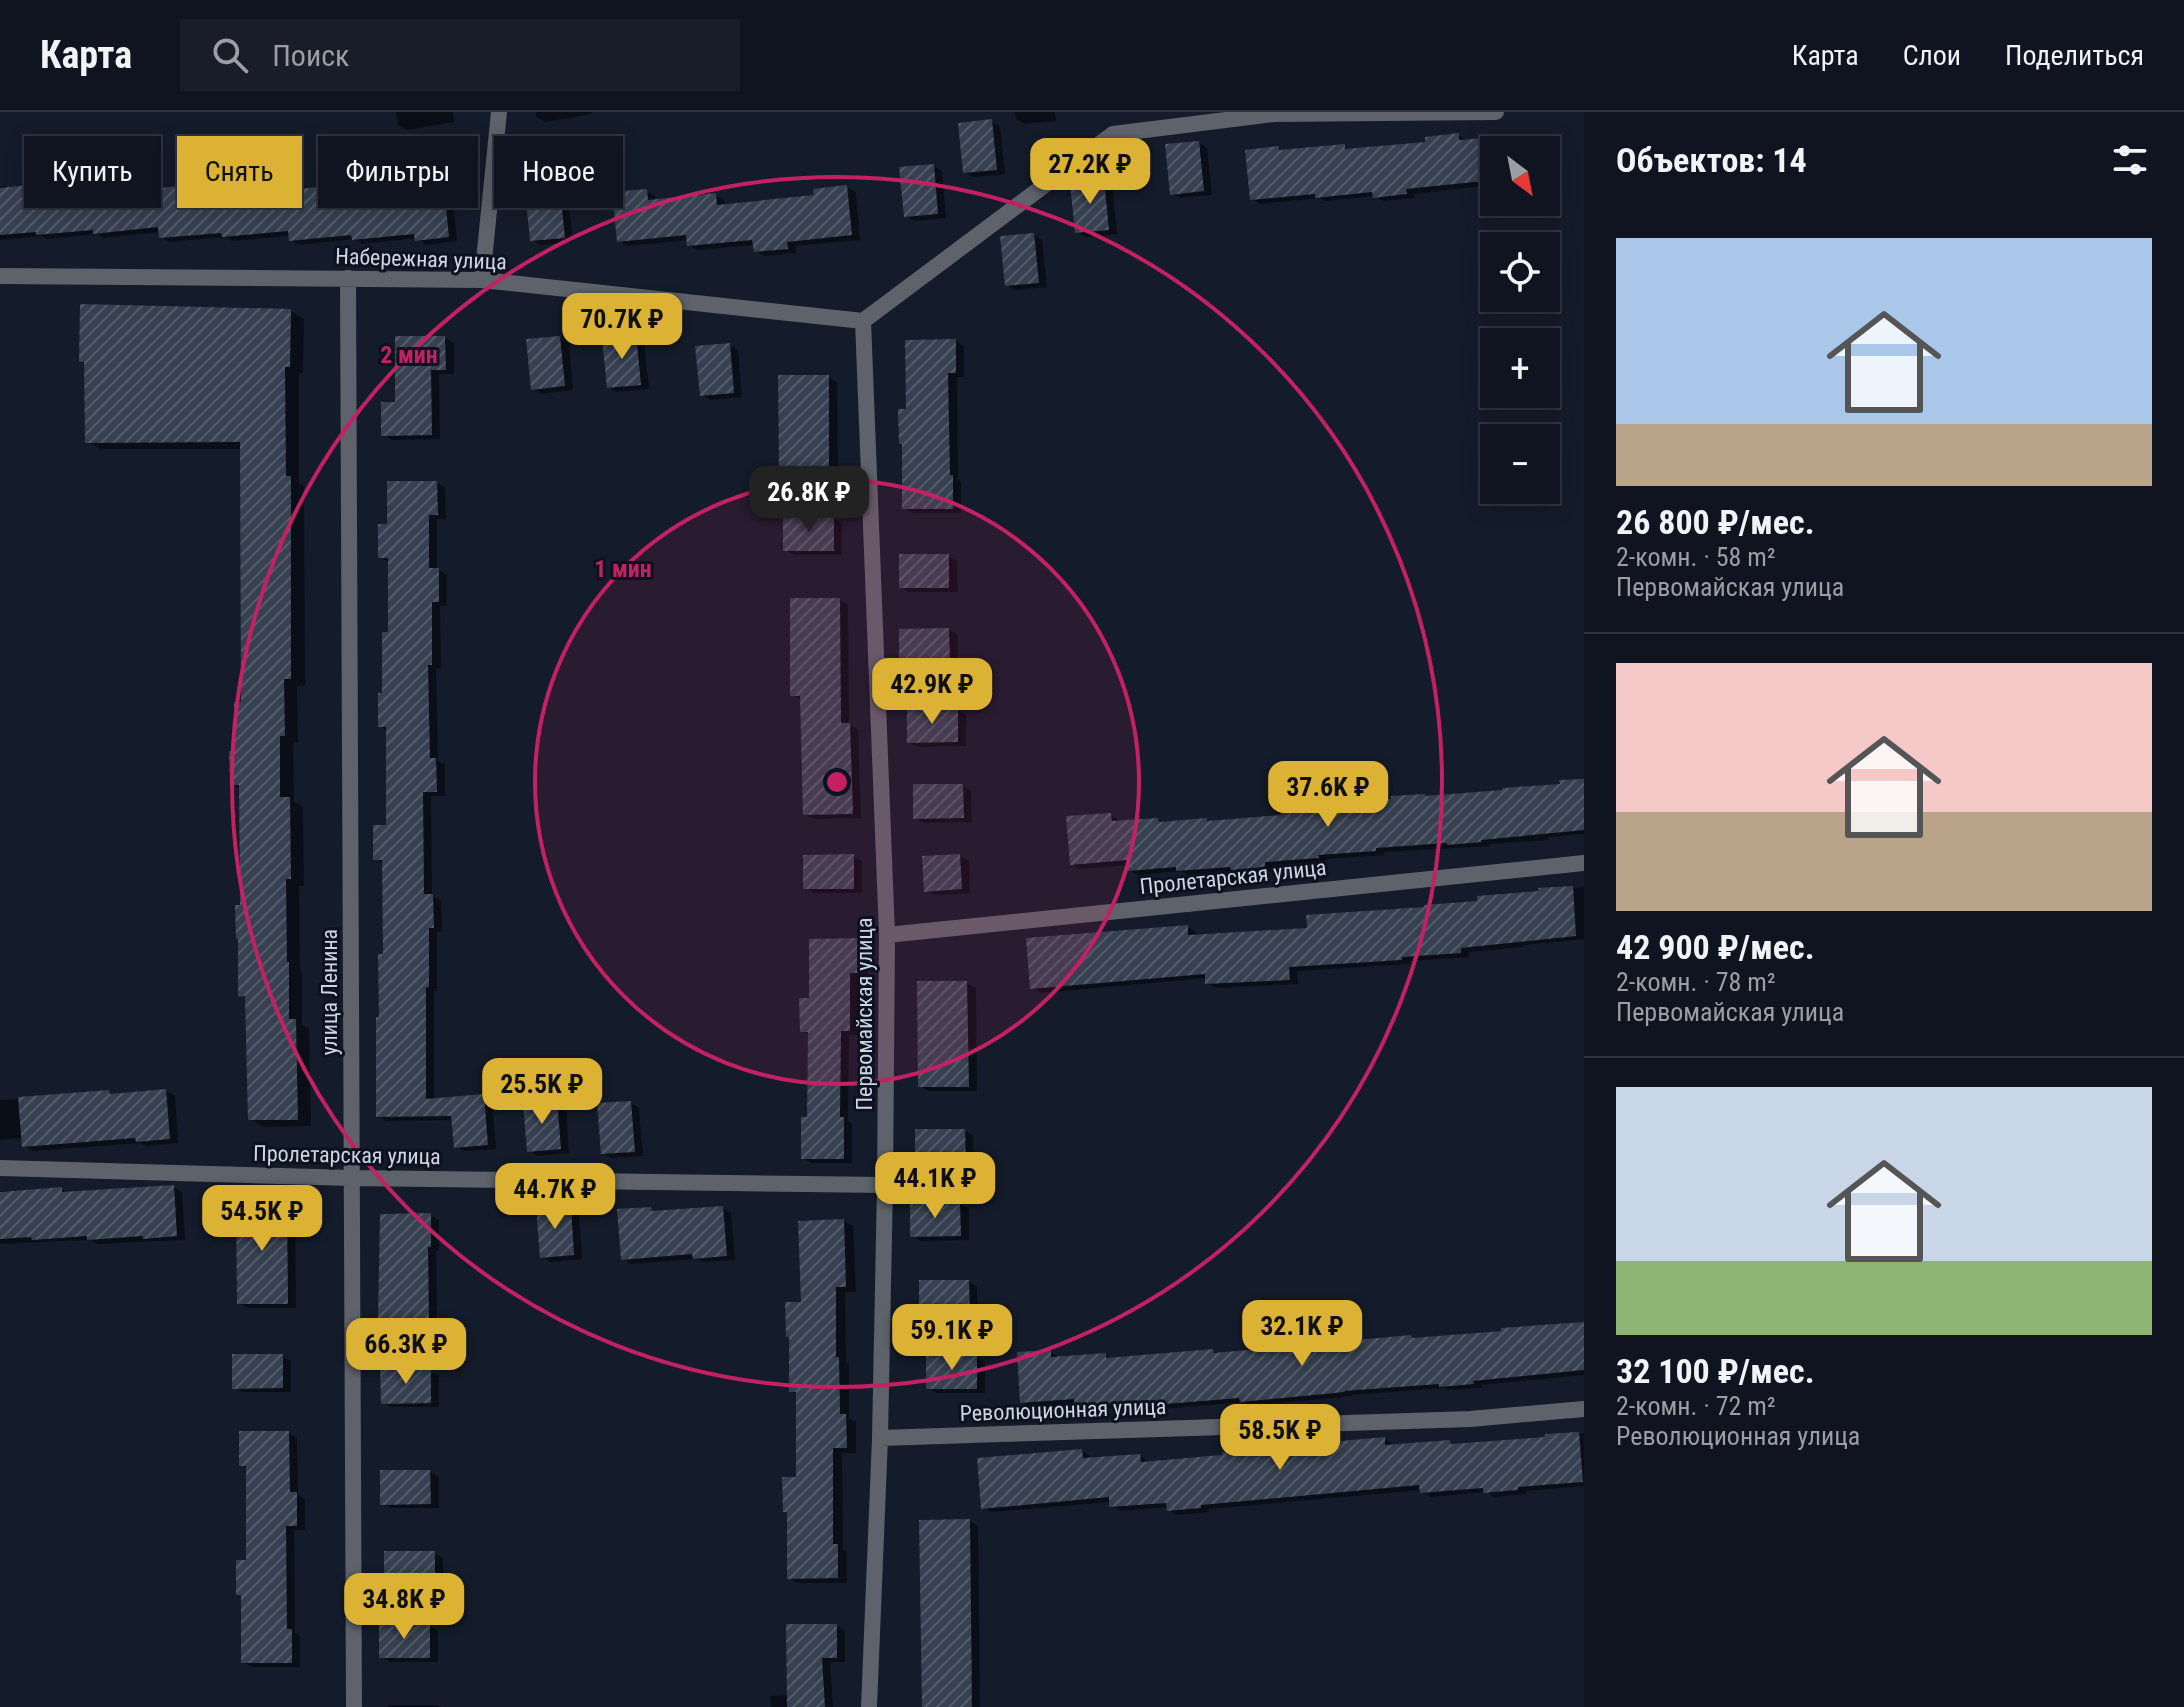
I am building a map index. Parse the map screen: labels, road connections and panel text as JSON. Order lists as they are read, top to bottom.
{
  "streets": {
    "street": [
      "Набережная улица",
      "Пролетарская улица",
      "улица Ленина",
      "Первомайская улица",
      "Революционная улица"
    ]
  },
  "crossings": [
    ["Набережная улица", "улица Ленина"],
    ["Набережная улица", "Первомайская улица"],
    ["Пролетарская улица", "улица Ленина"],
    ["Пролетарская улица", "Первомайская улица"],
    ["Первомайская улица", "Революционная улица"]
  ],
  "north": "bottom right",
  "page": {
    "header": "Карта",
    "search": "Поиск",
    "nav": ["Карта", "Слои", "Поделиться"],
    "heading": "Объектов: 14",
    "map_buttons": ["+", "−"],
    "chip": [
      "Купить",
      "Снять",
      "Фильтры",
      "Новое"
    ],
    "price": [
      "27.2K ₽",
      "70.7K ₽",
      "26.8K ₽",
      "42.9K ₽",
      "37.6K ₽",
      "25.5K ₽",
      "44.1K ₽",
      "44.7K ₽",
      "54.5K ₽",
      "32.1K ₽",
      "59.1K ₽",
      "66.3K ₽",
      "58.5K ₽",
      "34.8K ₽"
    ],
    "list": [
      {
        "name": "26 800 ₽/мес.",
        "note": "2-комн. · 58 m² · Первомайская улица"
      },
      {
        "name": "42 900 ₽/мес.",
        "note": "2-комн. · 78 m² · Первомайская улица"
      },
      {
        "name": "32 100 ₽/мес.",
        "note": "2-комн. · 72 m² · Революционная улица"
      }
    ]
  },
  "rings": ["2 мин", "1 мин"]
}
